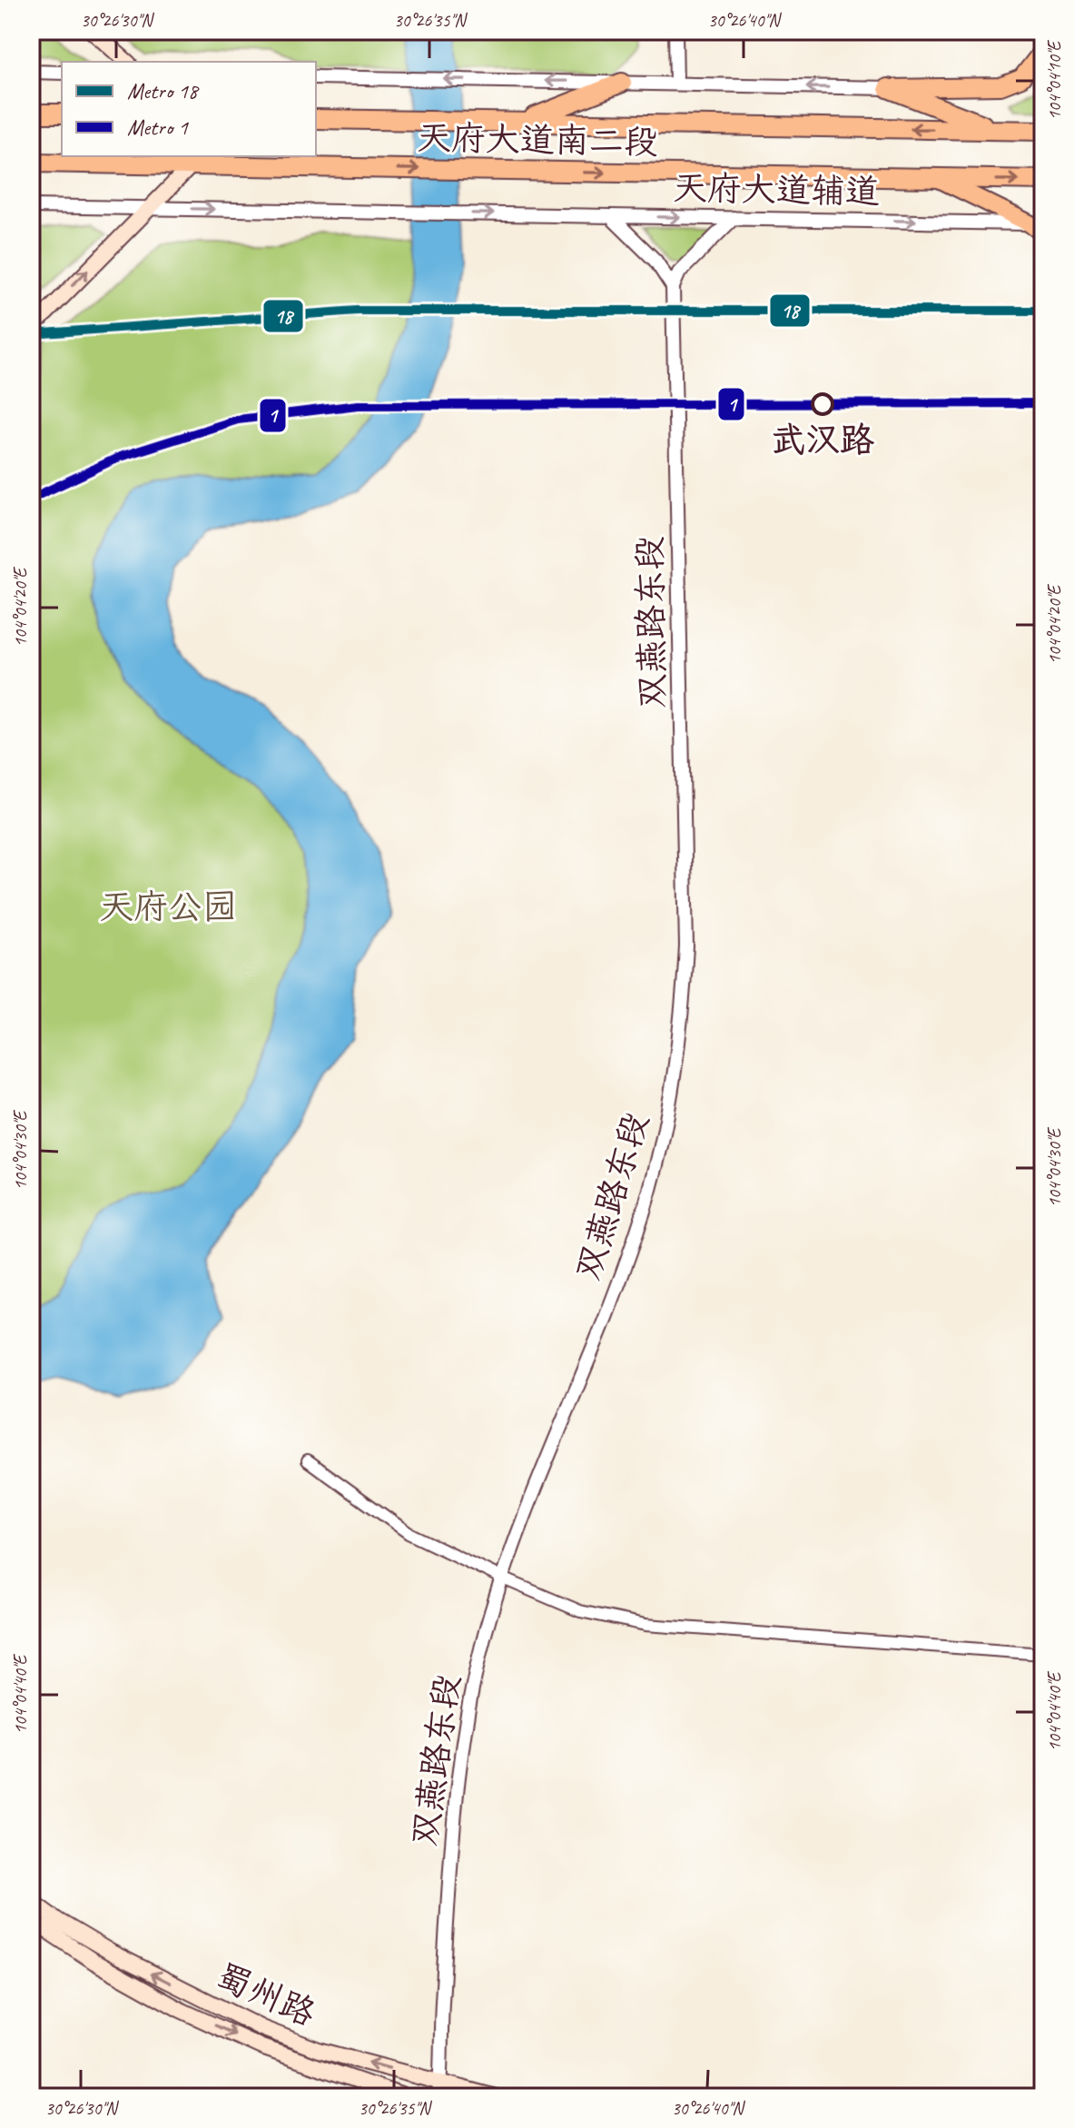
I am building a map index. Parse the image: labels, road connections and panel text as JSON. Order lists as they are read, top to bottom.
{
  "streets": {
    "highway": ["天府大道南二段"],
    "main road": ["蜀州路"],
    "street": ["天府大道辅道", "双燕路东段"]
  },
  "crossings": [
    ["双燕路东段", "蜀州路"]
  ],
  "one_way": ["天府大道辅道"],
  "parks": ["天府公园"],
  "places": ["武汉路"],
  "lines": ["metro line 18", "metro line 1"],
  "legend": ["Metro 18", "Metro 1"],
  "coordinates": [
    "30°26'30\"N",
    "30°26'35\"N",
    "30°26'40\"N",
    "104°04'10\"E",
    "104°04'20\"E",
    "104°04'30\"E",
    "104°04'40\"E"
  ]
}
